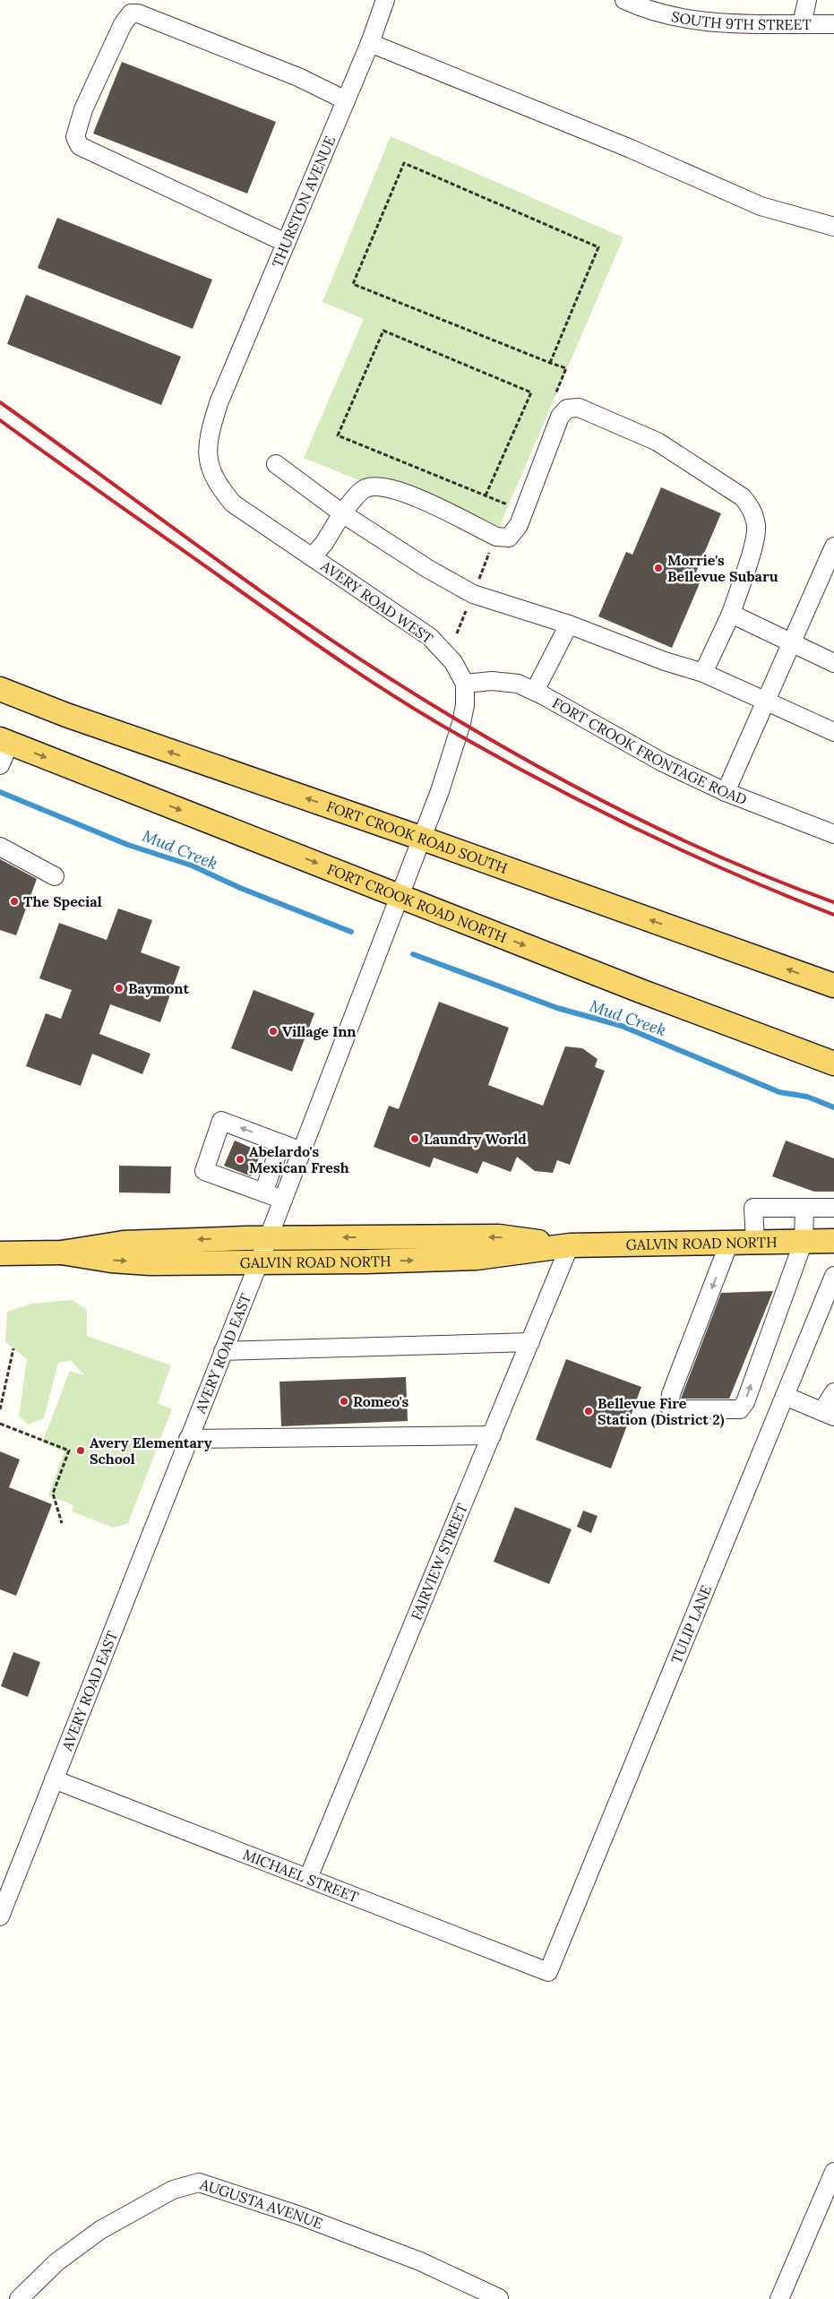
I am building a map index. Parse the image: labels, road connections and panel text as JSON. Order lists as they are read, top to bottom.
{
  "streets": {
    "main road": ["FORT CROOK ROAD SOUTH", "FORT CROOK ROAD NORTH", "GALVIN ROAD NORTH"],
    "street": [
      "SOUTH 9TH STREET",
      "THURSTON AVENUE",
      "AVERY ROAD WEST",
      "FORT CROOK FRONTAGE ROAD",
      "AVERY ROAD EAST",
      "FAIRVIEW STREET",
      "TULIP LANE",
      "MICHAEL STREET",
      "AUGUSTA AVENUE"
    ]
  },
  "crossings": [
    ["THURSTON AVENUE", "AVERY ROAD WEST"],
    ["AVERY ROAD WEST", "FORT CROOK FRONTAGE ROAD"],
    ["AVERY ROAD WEST", "FORT CROOK ROAD SOUTH"],
    ["AVERY ROAD WEST", "AVERY ROAD EAST"],
    ["FORT CROOK ROAD SOUTH", "AVERY ROAD EAST"],
    ["FORT CROOK ROAD NORTH", "AVERY ROAD EAST"],
    ["GALVIN ROAD NORTH", "AVERY ROAD EAST"],
    ["GALVIN ROAD NORTH", "FAIRVIEW STREET"],
    ["AVERY ROAD EAST", "MICHAEL STREET"],
    ["FAIRVIEW STREET", "MICHAEL STREET"],
    ["TULIP LANE", "MICHAEL STREET"]
  ],
  "one_way": ["FORT CROOK ROAD SOUTH", "FORT CROOK ROAD NORTH"],
  "water": ["Mud Creek"],
  "places": [
    "Morrie's Bellevue Subaru",
    "The Special",
    "Baymont",
    "Village Inn",
    "Laundry World",
    "Abelardo's Mexican Fresh",
    "Romeo's",
    "Bellevue Fire Station (District 2)",
    "Avery Elementary School"
  ]
}
